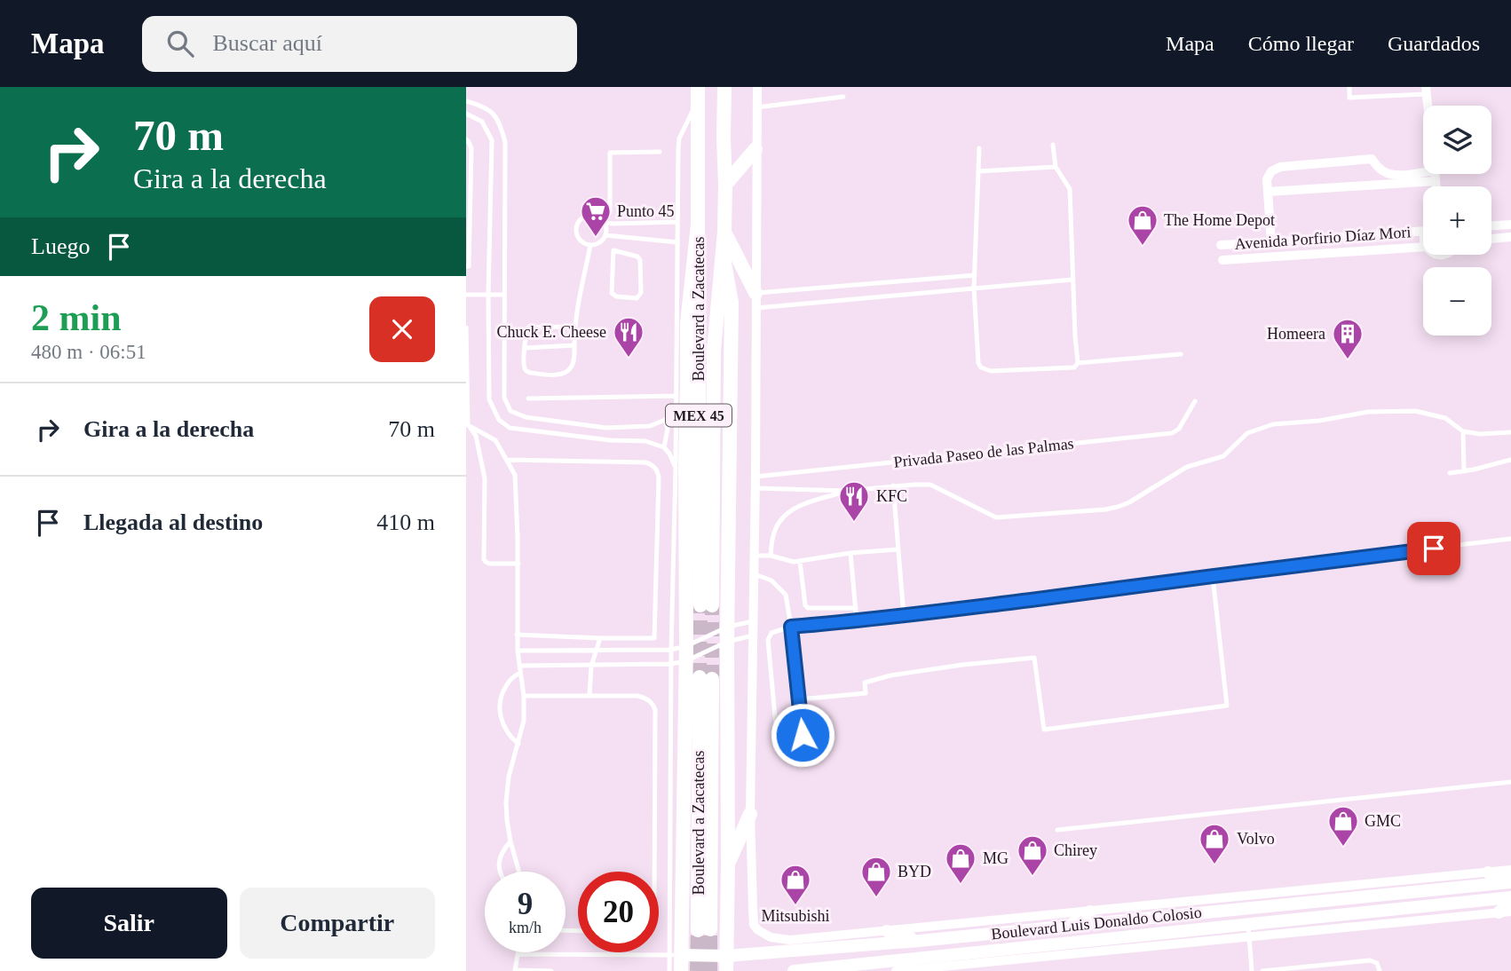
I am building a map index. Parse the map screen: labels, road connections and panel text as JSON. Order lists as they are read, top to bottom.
{
  "streets": {
    "main road": ["Boulevard a Zacatecas", "MEX 45", "Boulevard Luis Donaldo Colosio"],
    "street": ["Avenida Porfirio Díaz Mori"],
    "lane": ["Privada Paseo de las Palmas"]
  },
  "places": {
    "supermarket": ["Punto 45"],
    "shop": [
      "The Home Depot",
      "GMC",
      "Volvo",
      "Chirey",
      "MG",
      "BYD",
      "Mitsubishi"
    ],
    "restaurant": ["Chuck E. Cheese", "KFC"],
    "building": ["Homeera"]
  },
  "page": {
    "header": "Mapa",
    "search": "Buscar aquí",
    "nav": ["Mapa", "Cómo llegar", "Guardados"],
    "turn": ["70 m", "Gira a la derecha"],
    "map_buttons": ["+", "−"],
    "then": "Luego",
    "heading": ["2 min", "480 m · 06:51"],
    "list": [
      {
        "name": "Gira a la derecha",
        "value": "70 m"
      },
      {
        "name": "Llegada al destino",
        "value": "410 m"
      }
    ],
    "speed": "9 km/h",
    "limit": "20",
    "buttons": ["Salir", "Compartir"]
  }
}
